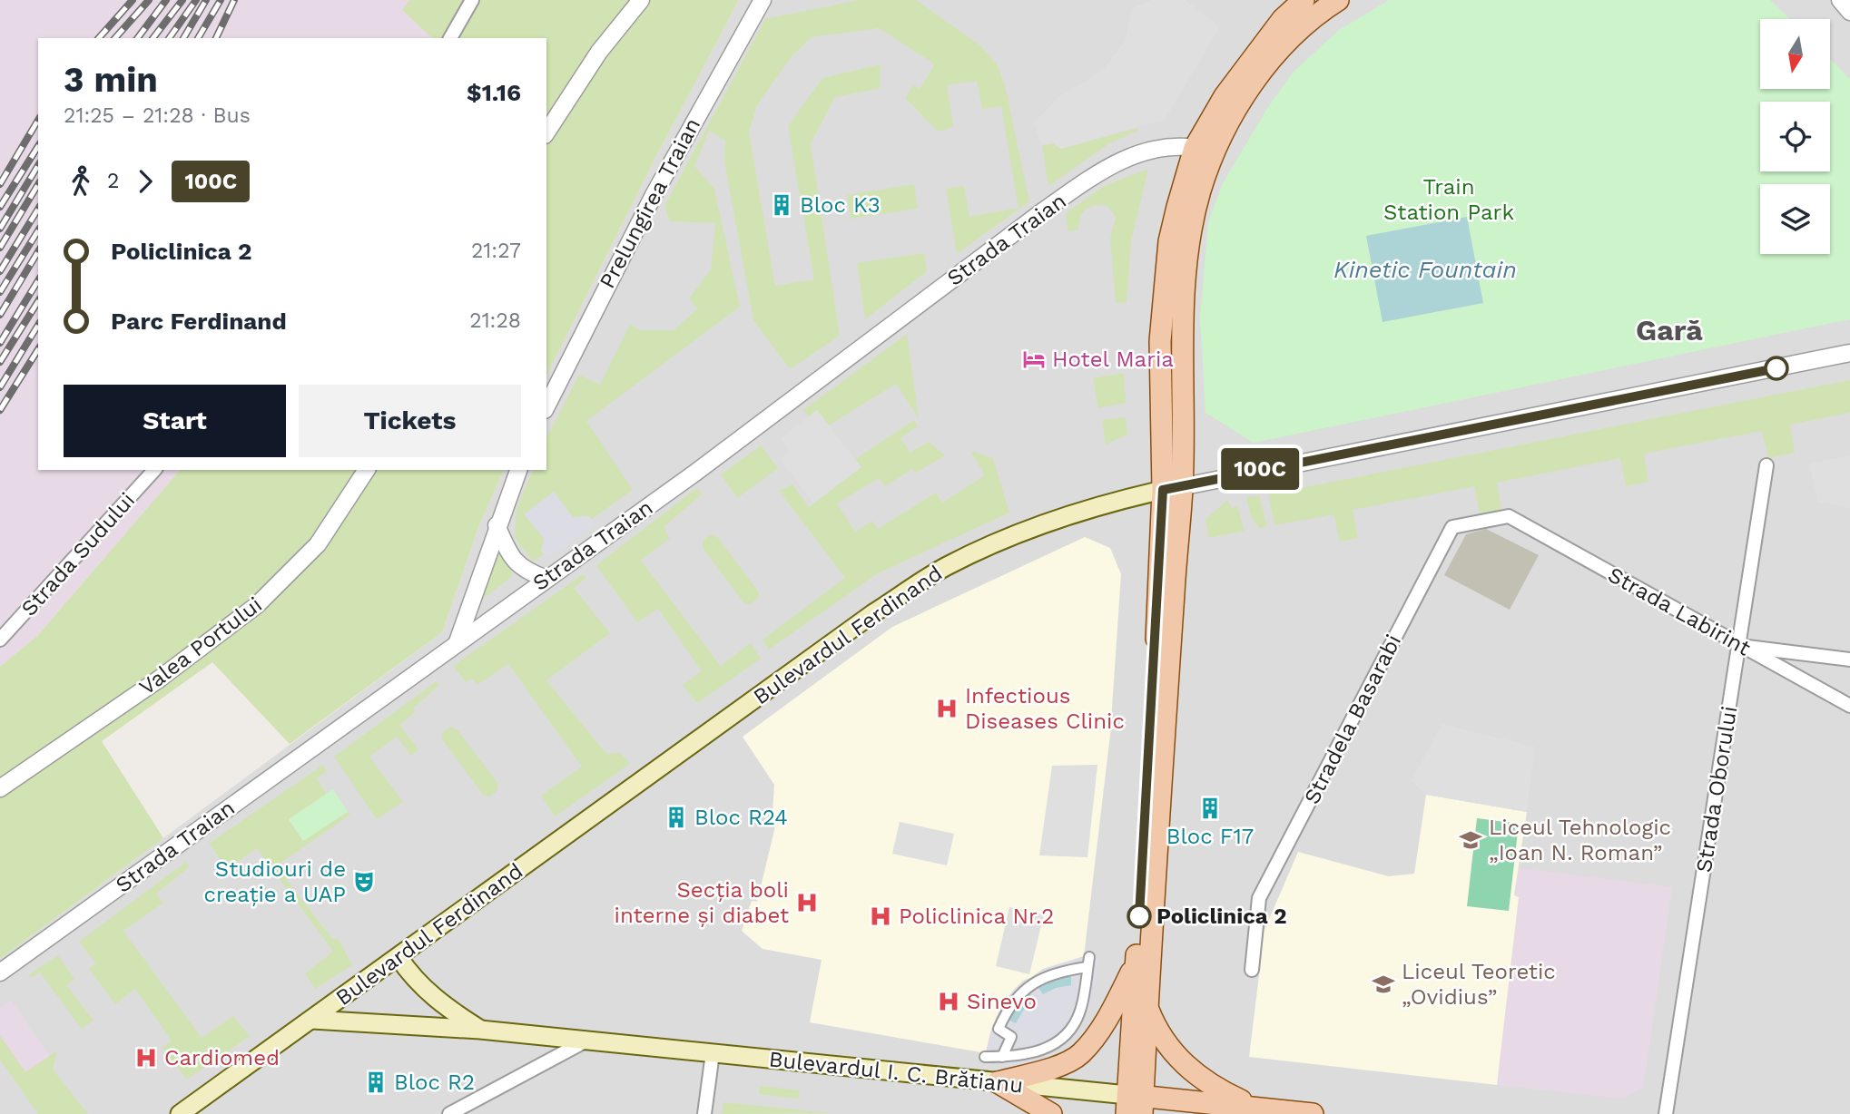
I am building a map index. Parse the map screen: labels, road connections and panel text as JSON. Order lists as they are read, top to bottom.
{
  "streets": {
    "main road": ["Bulevardul Ferdinand", "Bulevardul I. C. Brătianu"],
    "street": [
      "Prelungirea Traian",
      "Strada Traian",
      "Strada Sudului",
      "Strada Labirint",
      "Valea Portului",
      "Stradela Basarabi",
      "Strada Oborului"
    ]
  },
  "crossings": [
    ["Strada Labirint", "Stradela Basarabi"],
    ["Strada Labirint", "Strada Oborului"],
    ["Bulevardul Ferdinand", "Bulevardul I. C. Brătianu"]
  ],
  "districts": ["Gară"],
  "water": ["Kinetic Fountain"],
  "parks": ["Train Station Park"],
  "places": {
    "building": [
      "Bloc K3",
      "Bloc F17",
      "Bloc R24",
      "Bloc R2"
    ],
    "hotel": ["Hotel Maria"],
    "hospital": [
      "Infectious Diseases Clinic",
      "Secția boli interne și diabet",
      "Policlinica Nr.2",
      "Sinevo",
      "Cardiomed"
    ],
    "school or university": ["Liceul Tehnologic „Ioan N. Roman”", "Liceul Teoretic „Ovidius”"],
    "theatre": ["Studiouri de creație a UAP"],
    "other": ["Policlinica 2"]
  },
  "lines": ["bus line 100C"],
  "north": "bottom",
  "page": {
    "on_map": "100C",
    "heading": ["3 min", "21:25 – 21:28 · Bus", "$1.16"],
    "legs": ["2", "100C"],
    "list": [
      {
        "name": "Policlinica 2",
        "value": "21:27"
      },
      {
        "name": "Parc Ferdinand",
        "value": "21:28"
      }
    ],
    "buttons": ["Start", "Tickets"]
  }
}
